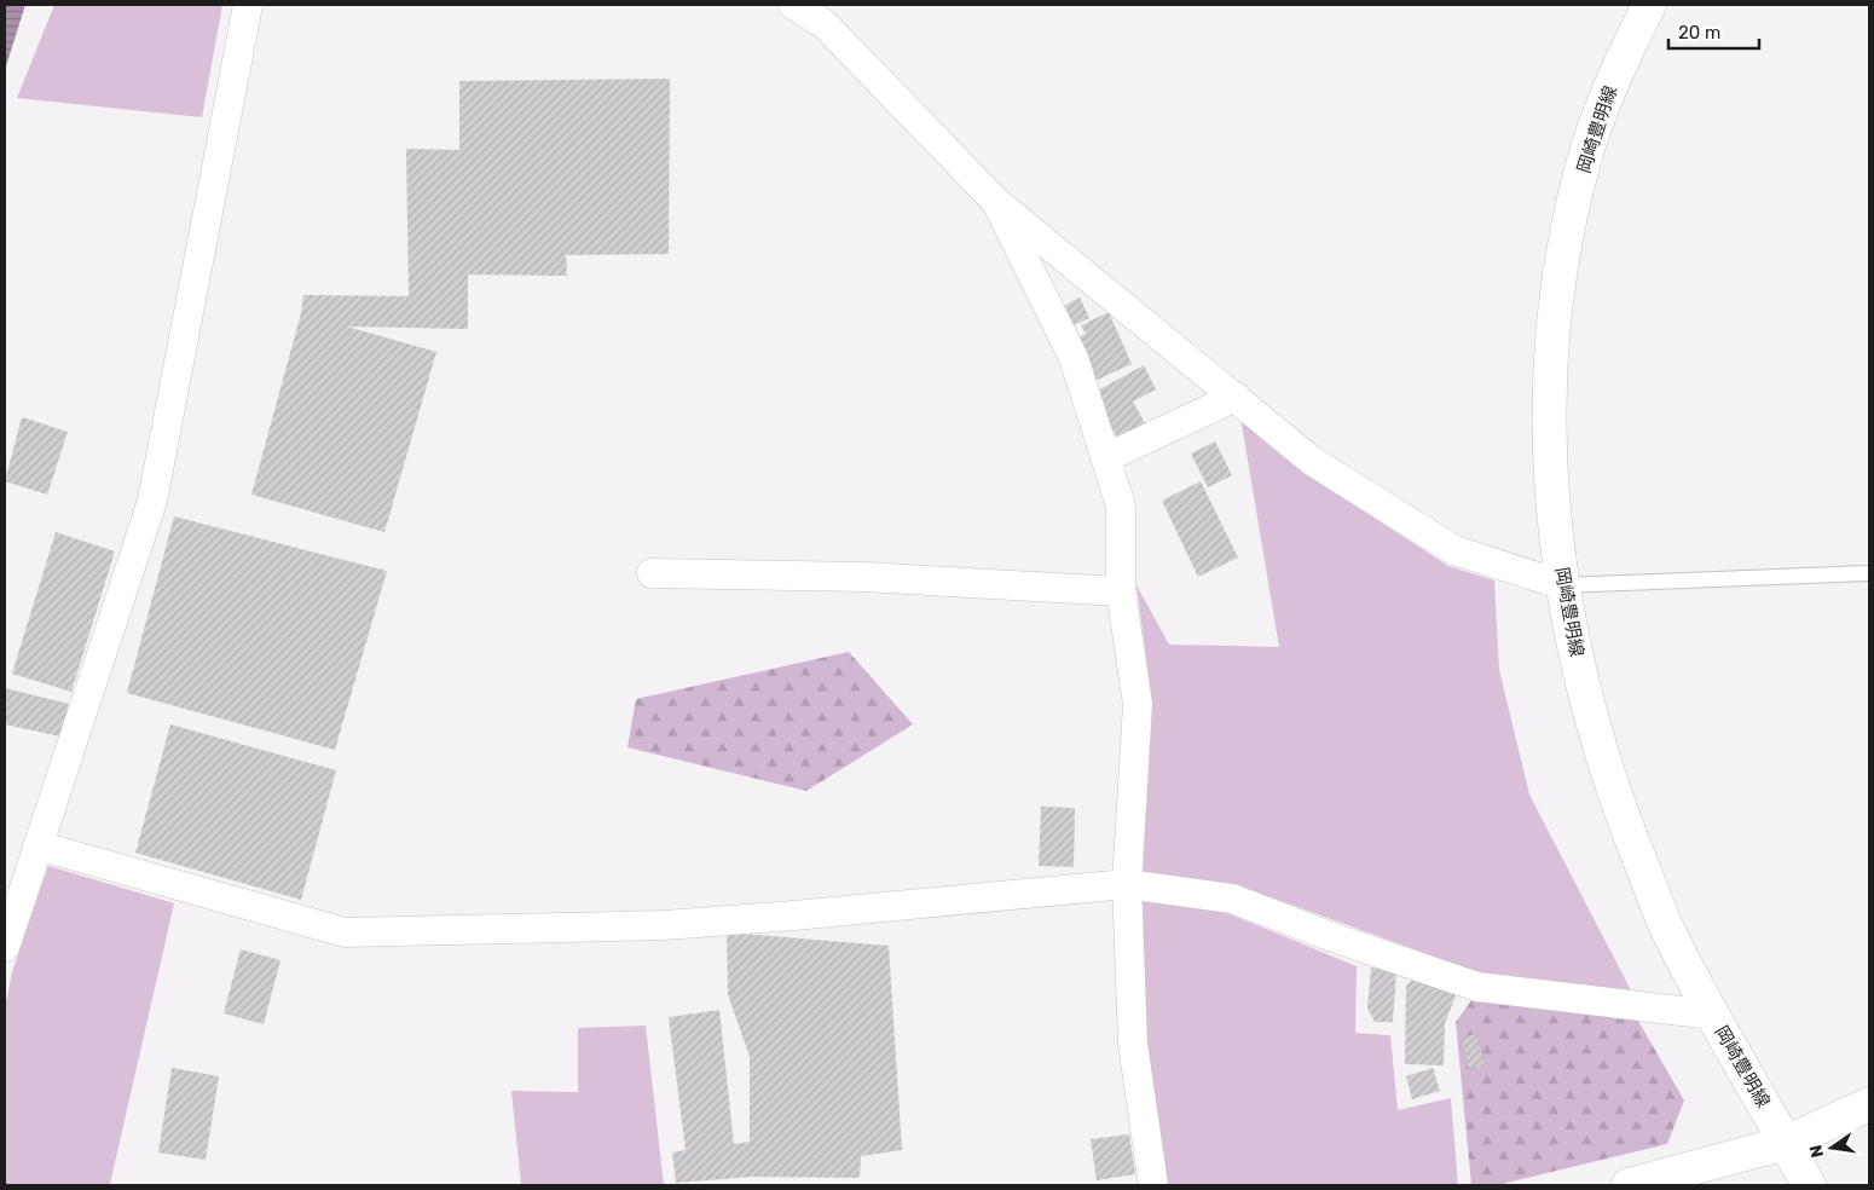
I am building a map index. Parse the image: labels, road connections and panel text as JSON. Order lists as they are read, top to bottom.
{
  "streets": {
    "main road": ["岡崎豊明線"]
  },
  "scale_bar": "20 m",
  "north": "left"
}
